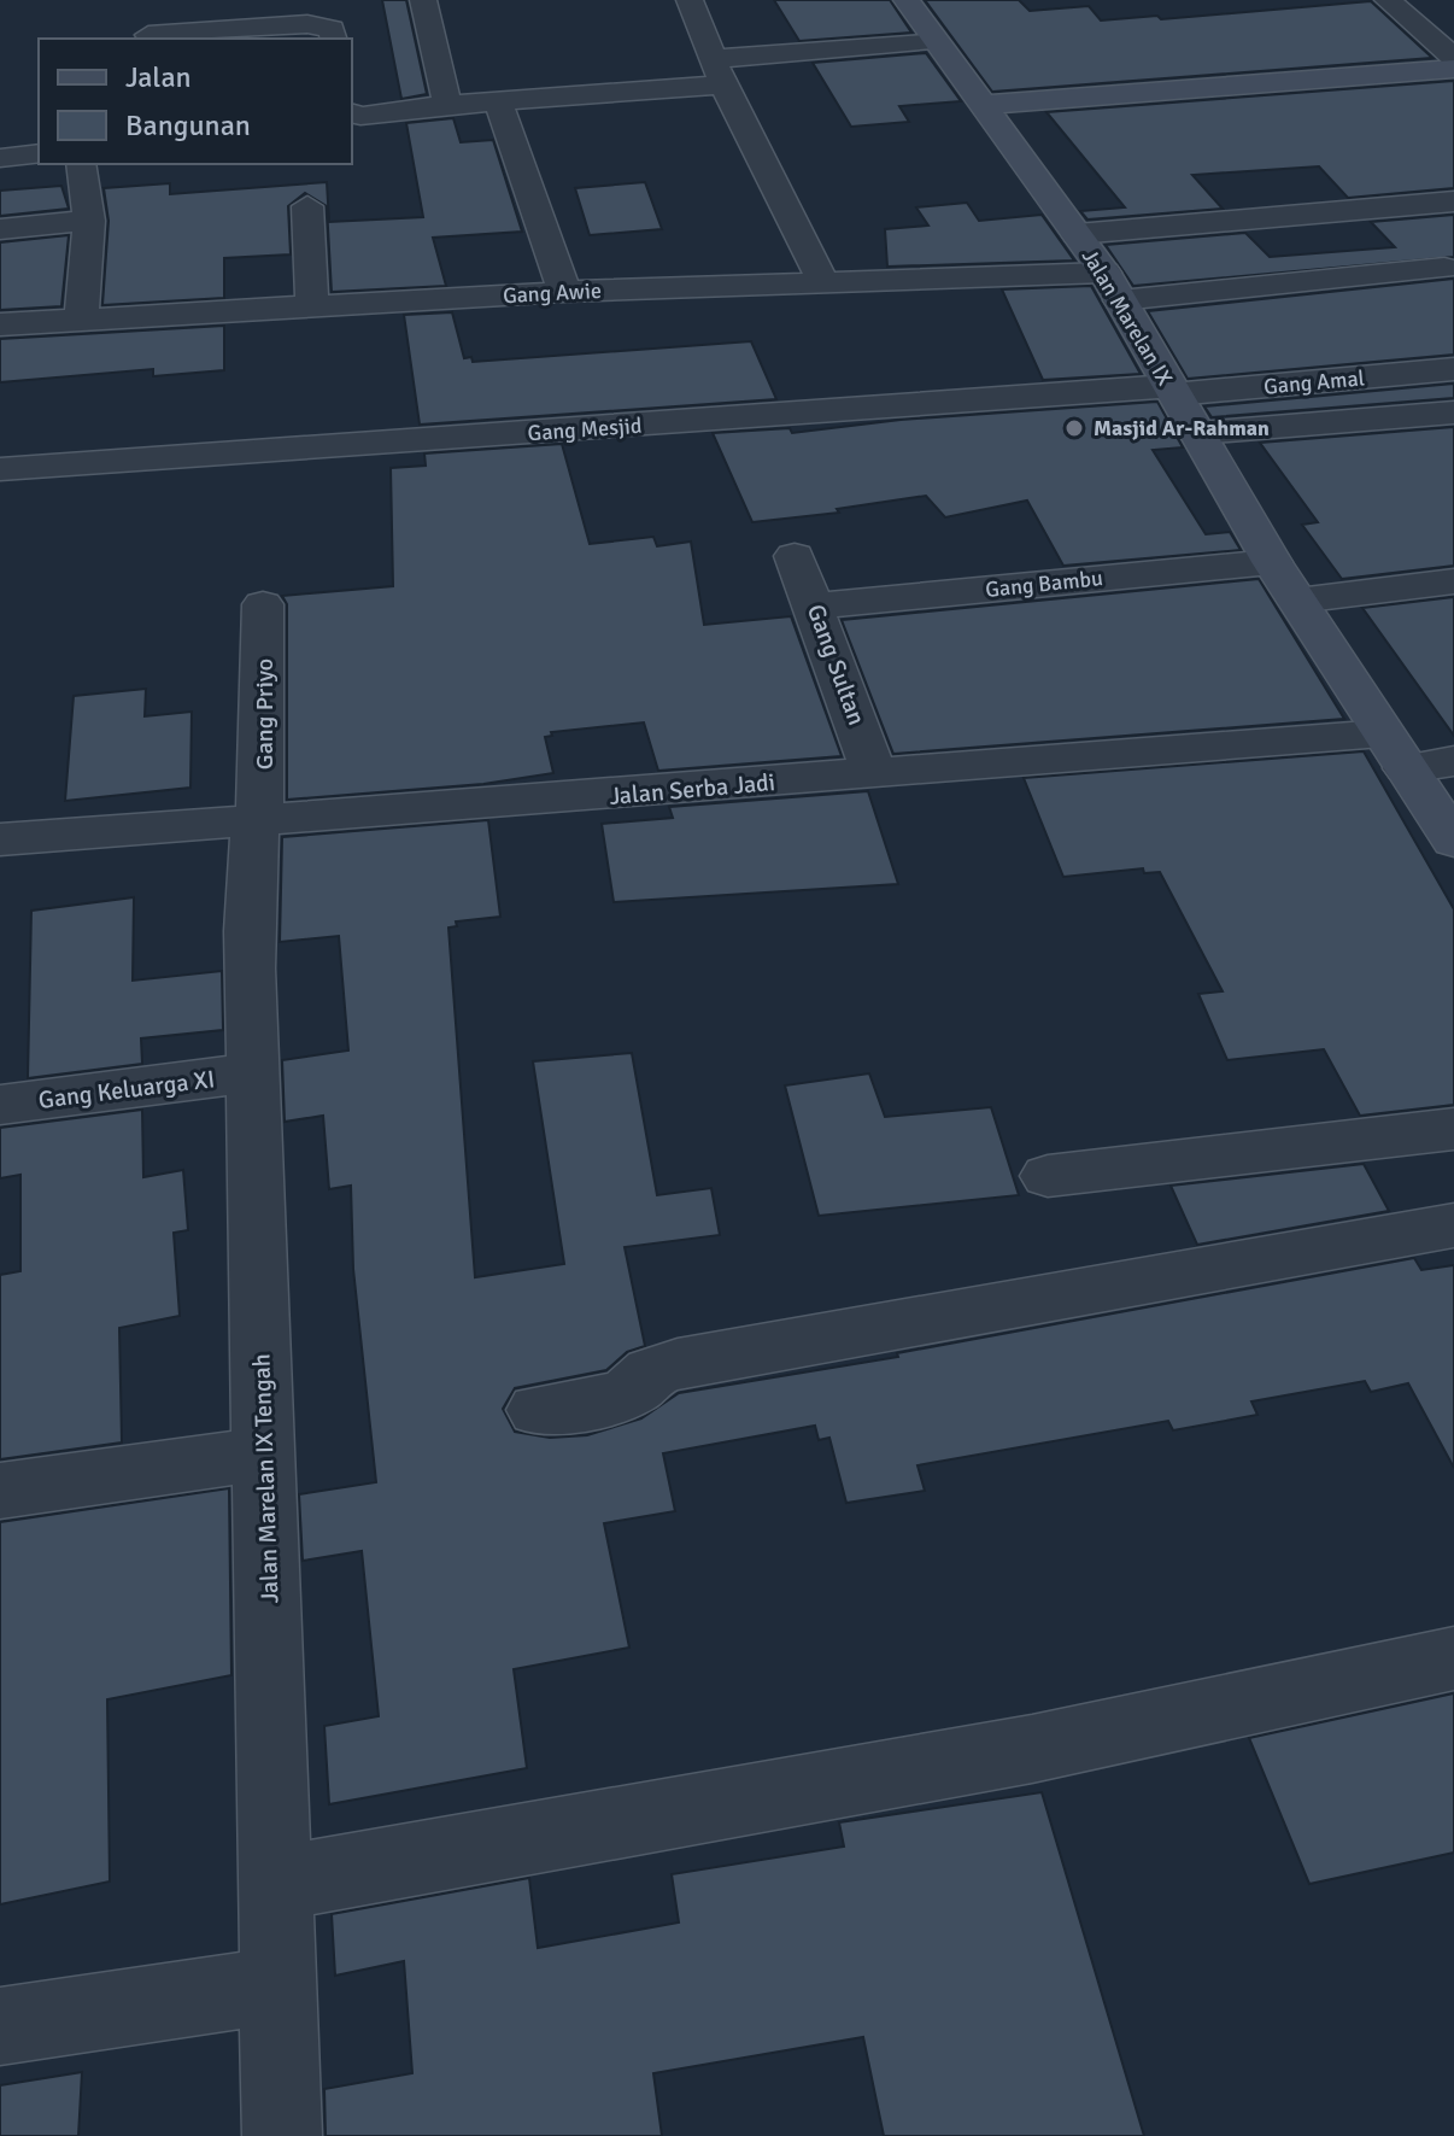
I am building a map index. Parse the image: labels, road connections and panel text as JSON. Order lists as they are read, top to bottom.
{
  "streets": {
    "main road": ["Jalan Marelan IX"],
    "street": [
      "Gang Awie",
      "Gang Amal",
      "Gang Mesjid",
      "Gang Bambu",
      "Gang Sultan",
      "Gang Priyo",
      "Jalan Serba Jadi",
      "Gang Keluarga XI",
      "Jalan Marelan IX Tengah"
    ]
  },
  "crossings": [
    ["Gang Awie", "Jalan Marelan IX"],
    ["Jalan Marelan IX", "Gang Amal"],
    ["Jalan Marelan IX", "Gang Mesjid"],
    ["Jalan Marelan IX", "Gang Bambu"],
    ["Jalan Marelan IX", "Jalan Serba Jadi"],
    ["Gang Amal", "Gang Mesjid"],
    ["Gang Bambu", "Gang Sultan"],
    ["Gang Sultan", "Jalan Serba Jadi"],
    ["Gang Priyo", "Jalan Serba Jadi"],
    ["Gang Priyo", "Jalan Marelan IX Tengah"],
    ["Jalan Serba Jadi", "Jalan Marelan IX Tengah"],
    ["Gang Keluarga XI", "Jalan Marelan IX Tengah"]
  ],
  "places": ["Masjid Ar-Rahman"],
  "legend": ["Jalan", "Bangunan"]
}
